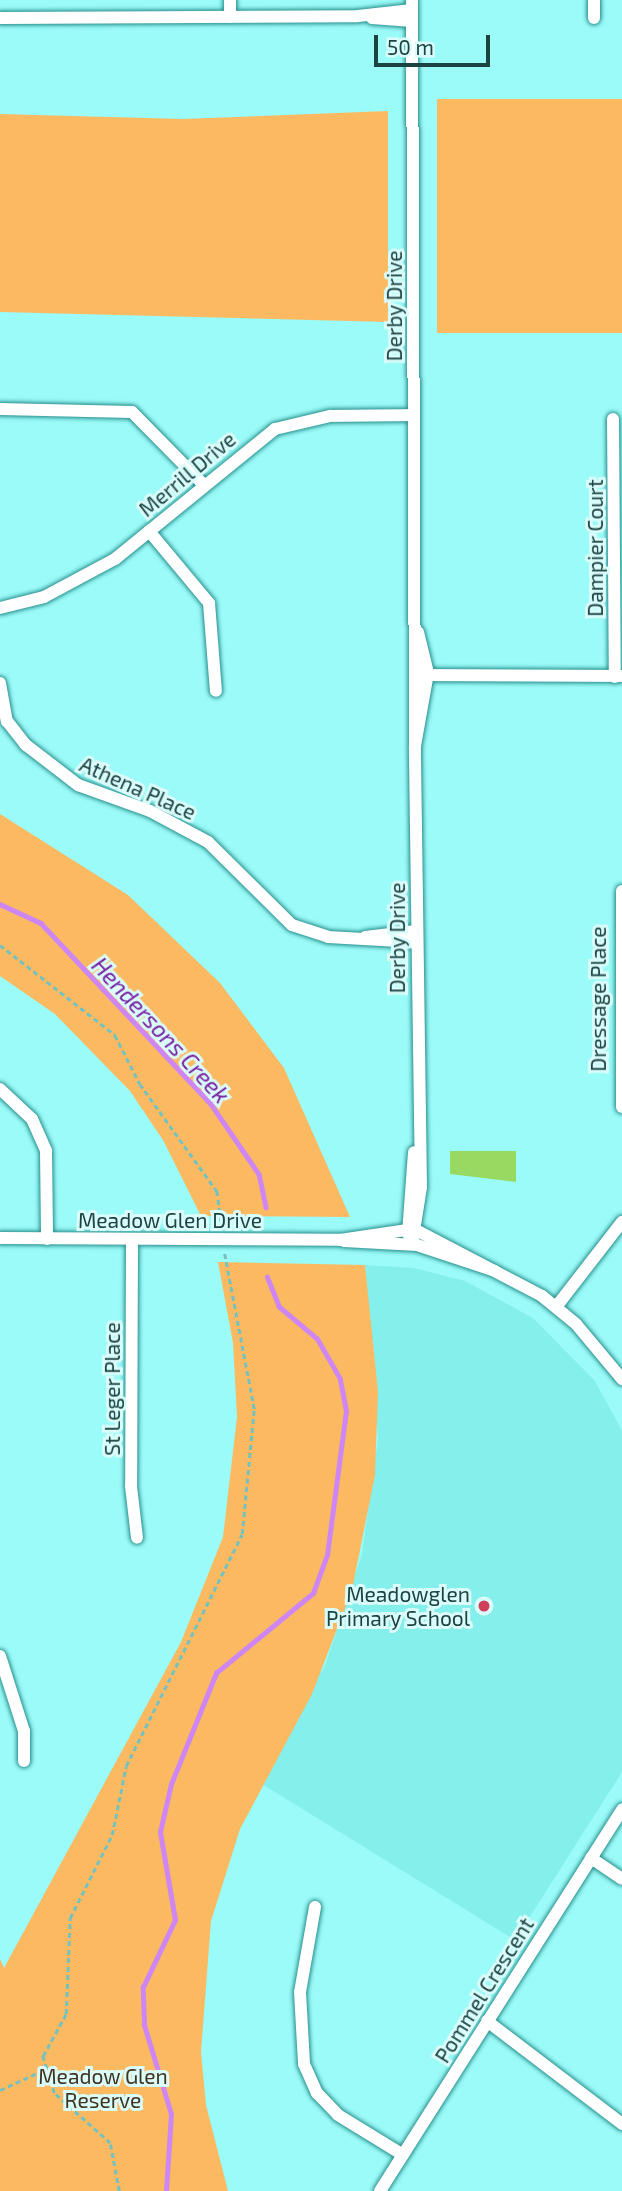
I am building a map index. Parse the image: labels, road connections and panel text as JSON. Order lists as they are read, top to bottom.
{
  "streets": {
    "street": [
      "Derby Drive",
      "Merrill Drive",
      "Dampier Court",
      "Athena Place",
      "Dressage Place",
      "Meadow Glen Drive",
      "St Leger Place",
      "Pommel Crescent"
    ]
  },
  "crossings": [
    ["Derby Drive", "Merrill Drive"],
    ["Derby Drive", "Athena Place"],
    ["Derby Drive", "Meadow Glen Drive"],
    ["Meadow Glen Drive", "St Leger Place"]
  ],
  "water": ["Hendersons Creek"],
  "parks": ["Meadow Glen Reserve"],
  "places": ["Meadowglen Primary School"],
  "scale_bar": "50 m"
}
